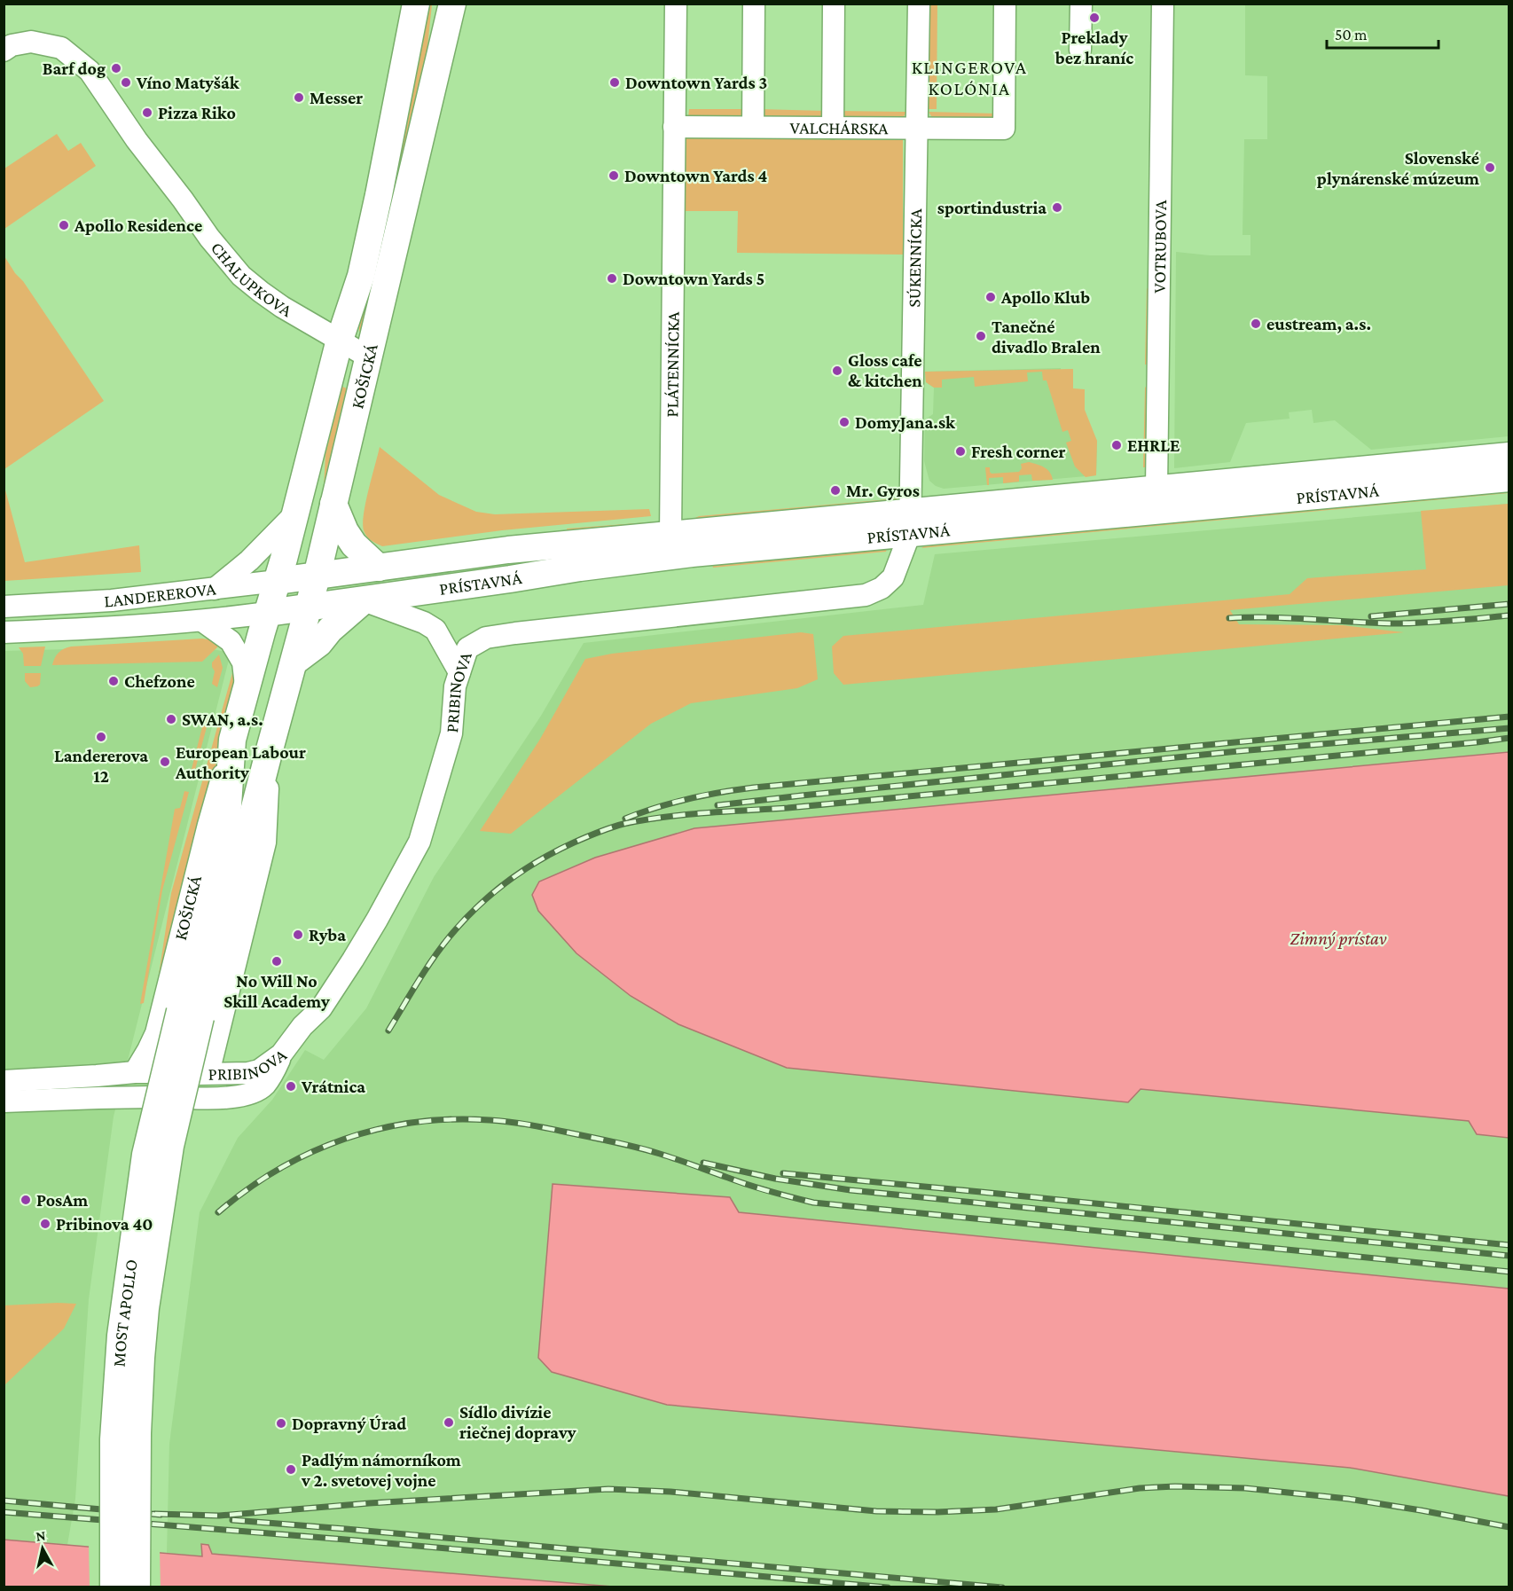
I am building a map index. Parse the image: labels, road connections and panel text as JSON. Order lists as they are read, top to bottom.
{
  "streets": {
    "main road": [
      "KOŠICKÁ",
      "PRÍSTAVNÁ",
      "LANDEREROVA",
      "MOST APOLLO"
    ],
    "street": [
      "VALCHÁRSKA",
      "VOTRUBOVA",
      "SÚKENNÍCKA",
      "CHALUPKOVA",
      "PLÁTENNÍCKA",
      "PRIBINOVA"
    ]
  },
  "crossings": [
    ["VALCHÁRSKA", "SÚKENNÍCKA"],
    ["VALCHÁRSKA", "PLÁTENNÍCKA"],
    ["VOTRUBOVA", "PRÍSTAVNÁ"],
    ["SÚKENNÍCKA", "PRÍSTAVNÁ"],
    ["SÚKENNÍCKA", "PRIBINOVA"],
    ["CHALUPKOVA", "KOŠICKÁ"],
    ["PLÁTENNÍCKA", "PRÍSTAVNÁ"],
    ["KOŠICKÁ", "PRÍSTAVNÁ"],
    ["KOŠICKÁ", "LANDEREROVA"],
    ["KOŠICKÁ", "PRIBINOVA"],
    ["KOŠICKÁ", "MOST APOLLO"],
    ["PRÍSTAVNÁ", "LANDEREROVA"],
    ["PRÍSTAVNÁ", "PRIBINOVA"]
  ],
  "districts": ["KLINGEROVA KOLÓNIA"],
  "water": ["Zimný prístav"],
  "places": [
    "Preklady bez hraníc",
    "Barf dog",
    "Víno Matyšák",
    "Downtown Yards 3",
    "Messer",
    "Pizza Riko",
    "Slovenské plynárenské múzeum",
    "Downtown Yards 4",
    "sportindustria",
    "Apollo Residence",
    "Downtown Yards 5",
    "Apollo Klub",
    "eustream, a.s.",
    "Tanečné divadlo Bralen",
    "Gloss cafe & kitchen",
    "DomyJana.sk",
    "EHRLE",
    "Fresh corner",
    "Mr. Gyros",
    "Chefzone",
    "SWAN, a.s.",
    "Landererova 12",
    "European Labour Authority",
    "Ryba",
    "No Will No Skill Academy",
    "Vrátnica",
    "PosAm",
    "Pribinova 40",
    "Sídlo divízie riečnej dopravy",
    "Dopravný Úrad",
    "Padlým námorníkom v 2. svetovej vojne"
  ],
  "scale_bar": "50 m",
  "north": "top"
}
